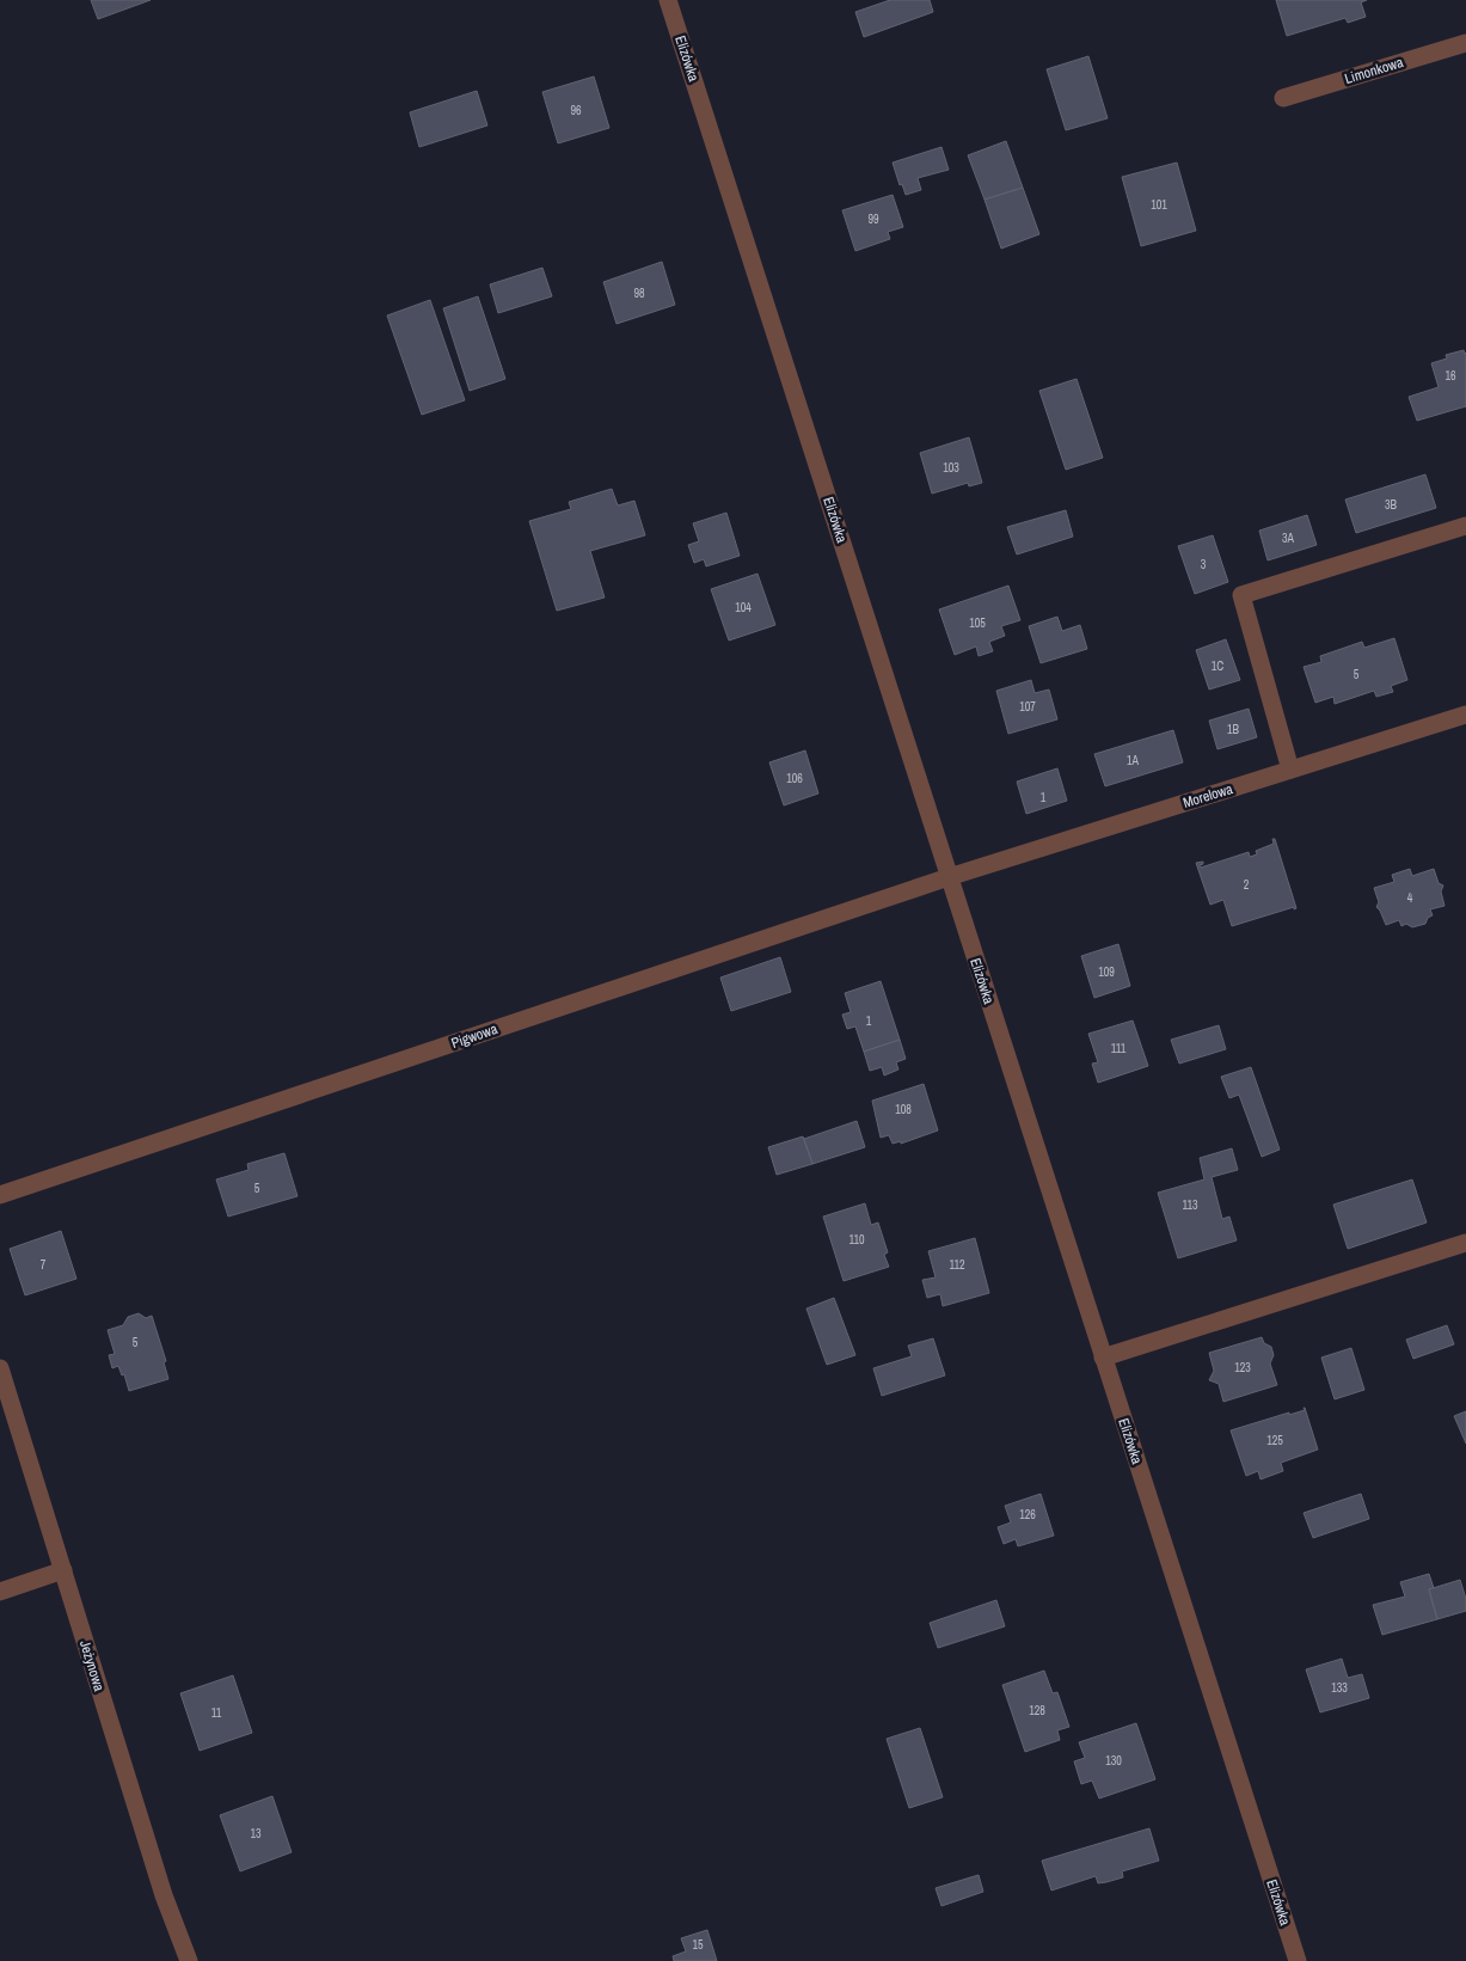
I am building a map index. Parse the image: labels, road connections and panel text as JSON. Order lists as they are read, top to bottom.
{
  "streets": {
    "street": [
      "Elizówka",
      "Limonkowa",
      "Morelowa",
      "Pigwowa",
      "Jeżynowa"
    ]
  },
  "crossings": [
    ["Elizówka", "Morelowa"],
    ["Elizówka", "Pigwowa"],
    ["Morelowa", "Pigwowa"]
  ],
  "house_numbers": [
    "96",
    "101",
    "99",
    "98",
    "16",
    "103",
    "3B",
    "3A",
    "3",
    "104",
    "105",
    "1C",
    "5",
    "107",
    "1B",
    "1A",
    "106",
    "1",
    "2",
    "4",
    "109",
    "1",
    "111",
    "108",
    "5",
    "113",
    "110",
    "7",
    "112",
    "5",
    "123",
    "125",
    "126",
    "133",
    "128",
    "11",
    "130",
    "13",
    "15"
  ]
}
